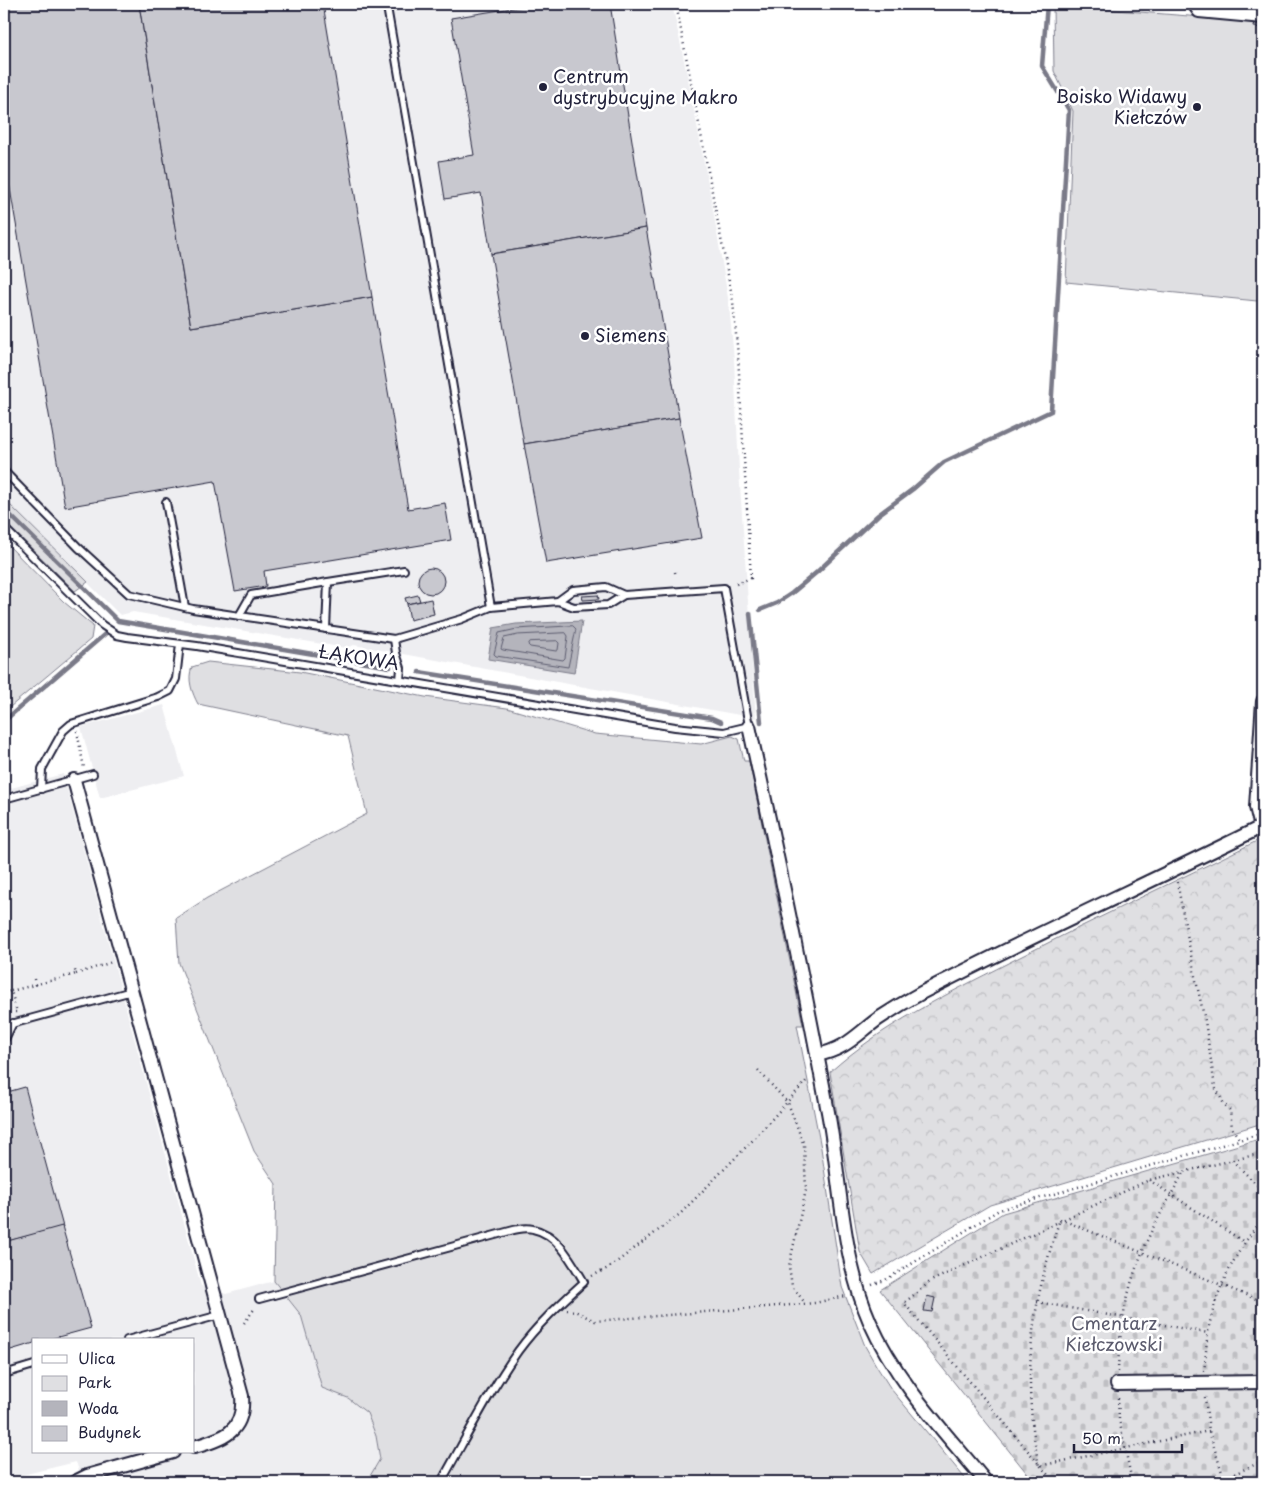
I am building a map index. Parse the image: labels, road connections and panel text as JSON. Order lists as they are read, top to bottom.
{
  "streets": {
    "lane": ["ŁĄKOWA"]
  },
  "parks": ["Cmentarz Kiełczowski"],
  "places": ["Centrum dystrybucyjne Makro", "Boisko Widawy Kiełczów", "Siemens"],
  "legend": [
    "Ulica",
    "Park",
    "Woda",
    "Budynek"
  ],
  "scale_bar": "50 m"
}
